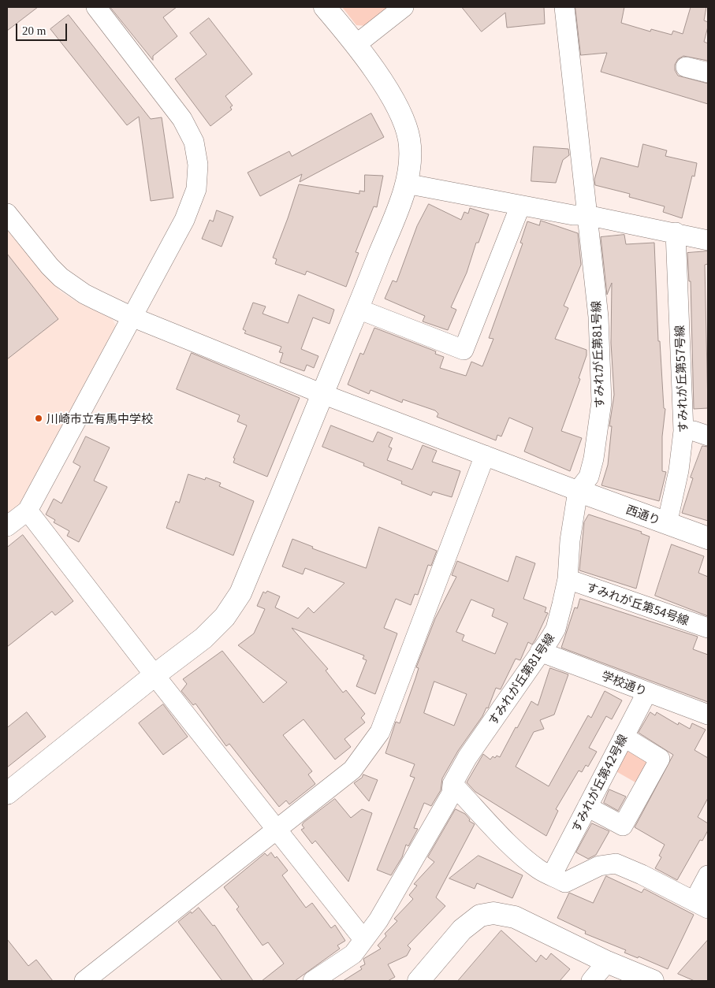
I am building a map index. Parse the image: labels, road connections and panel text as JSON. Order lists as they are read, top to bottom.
{
  "streets": {
    "street": [
      "すみれが丘第81号線",
      "すみれが丘第57号線",
      "西通り",
      "すみれが丘第54号線",
      "学校通り",
      "すみれが丘第42号線"
    ]
  },
  "crossings": [
    ["すみれが丘第81号線", "西通り"],
    ["すみれが丘第81号線", "すみれが丘第54号線"],
    ["すみれが丘第81号線", "学校通り"],
    ["すみれが丘第57号線", "西通り"],
    ["学校通り", "すみれが丘第42号線"]
  ],
  "places": ["川崎市立有馬中学校"],
  "scale_bar": "20 m"
}
